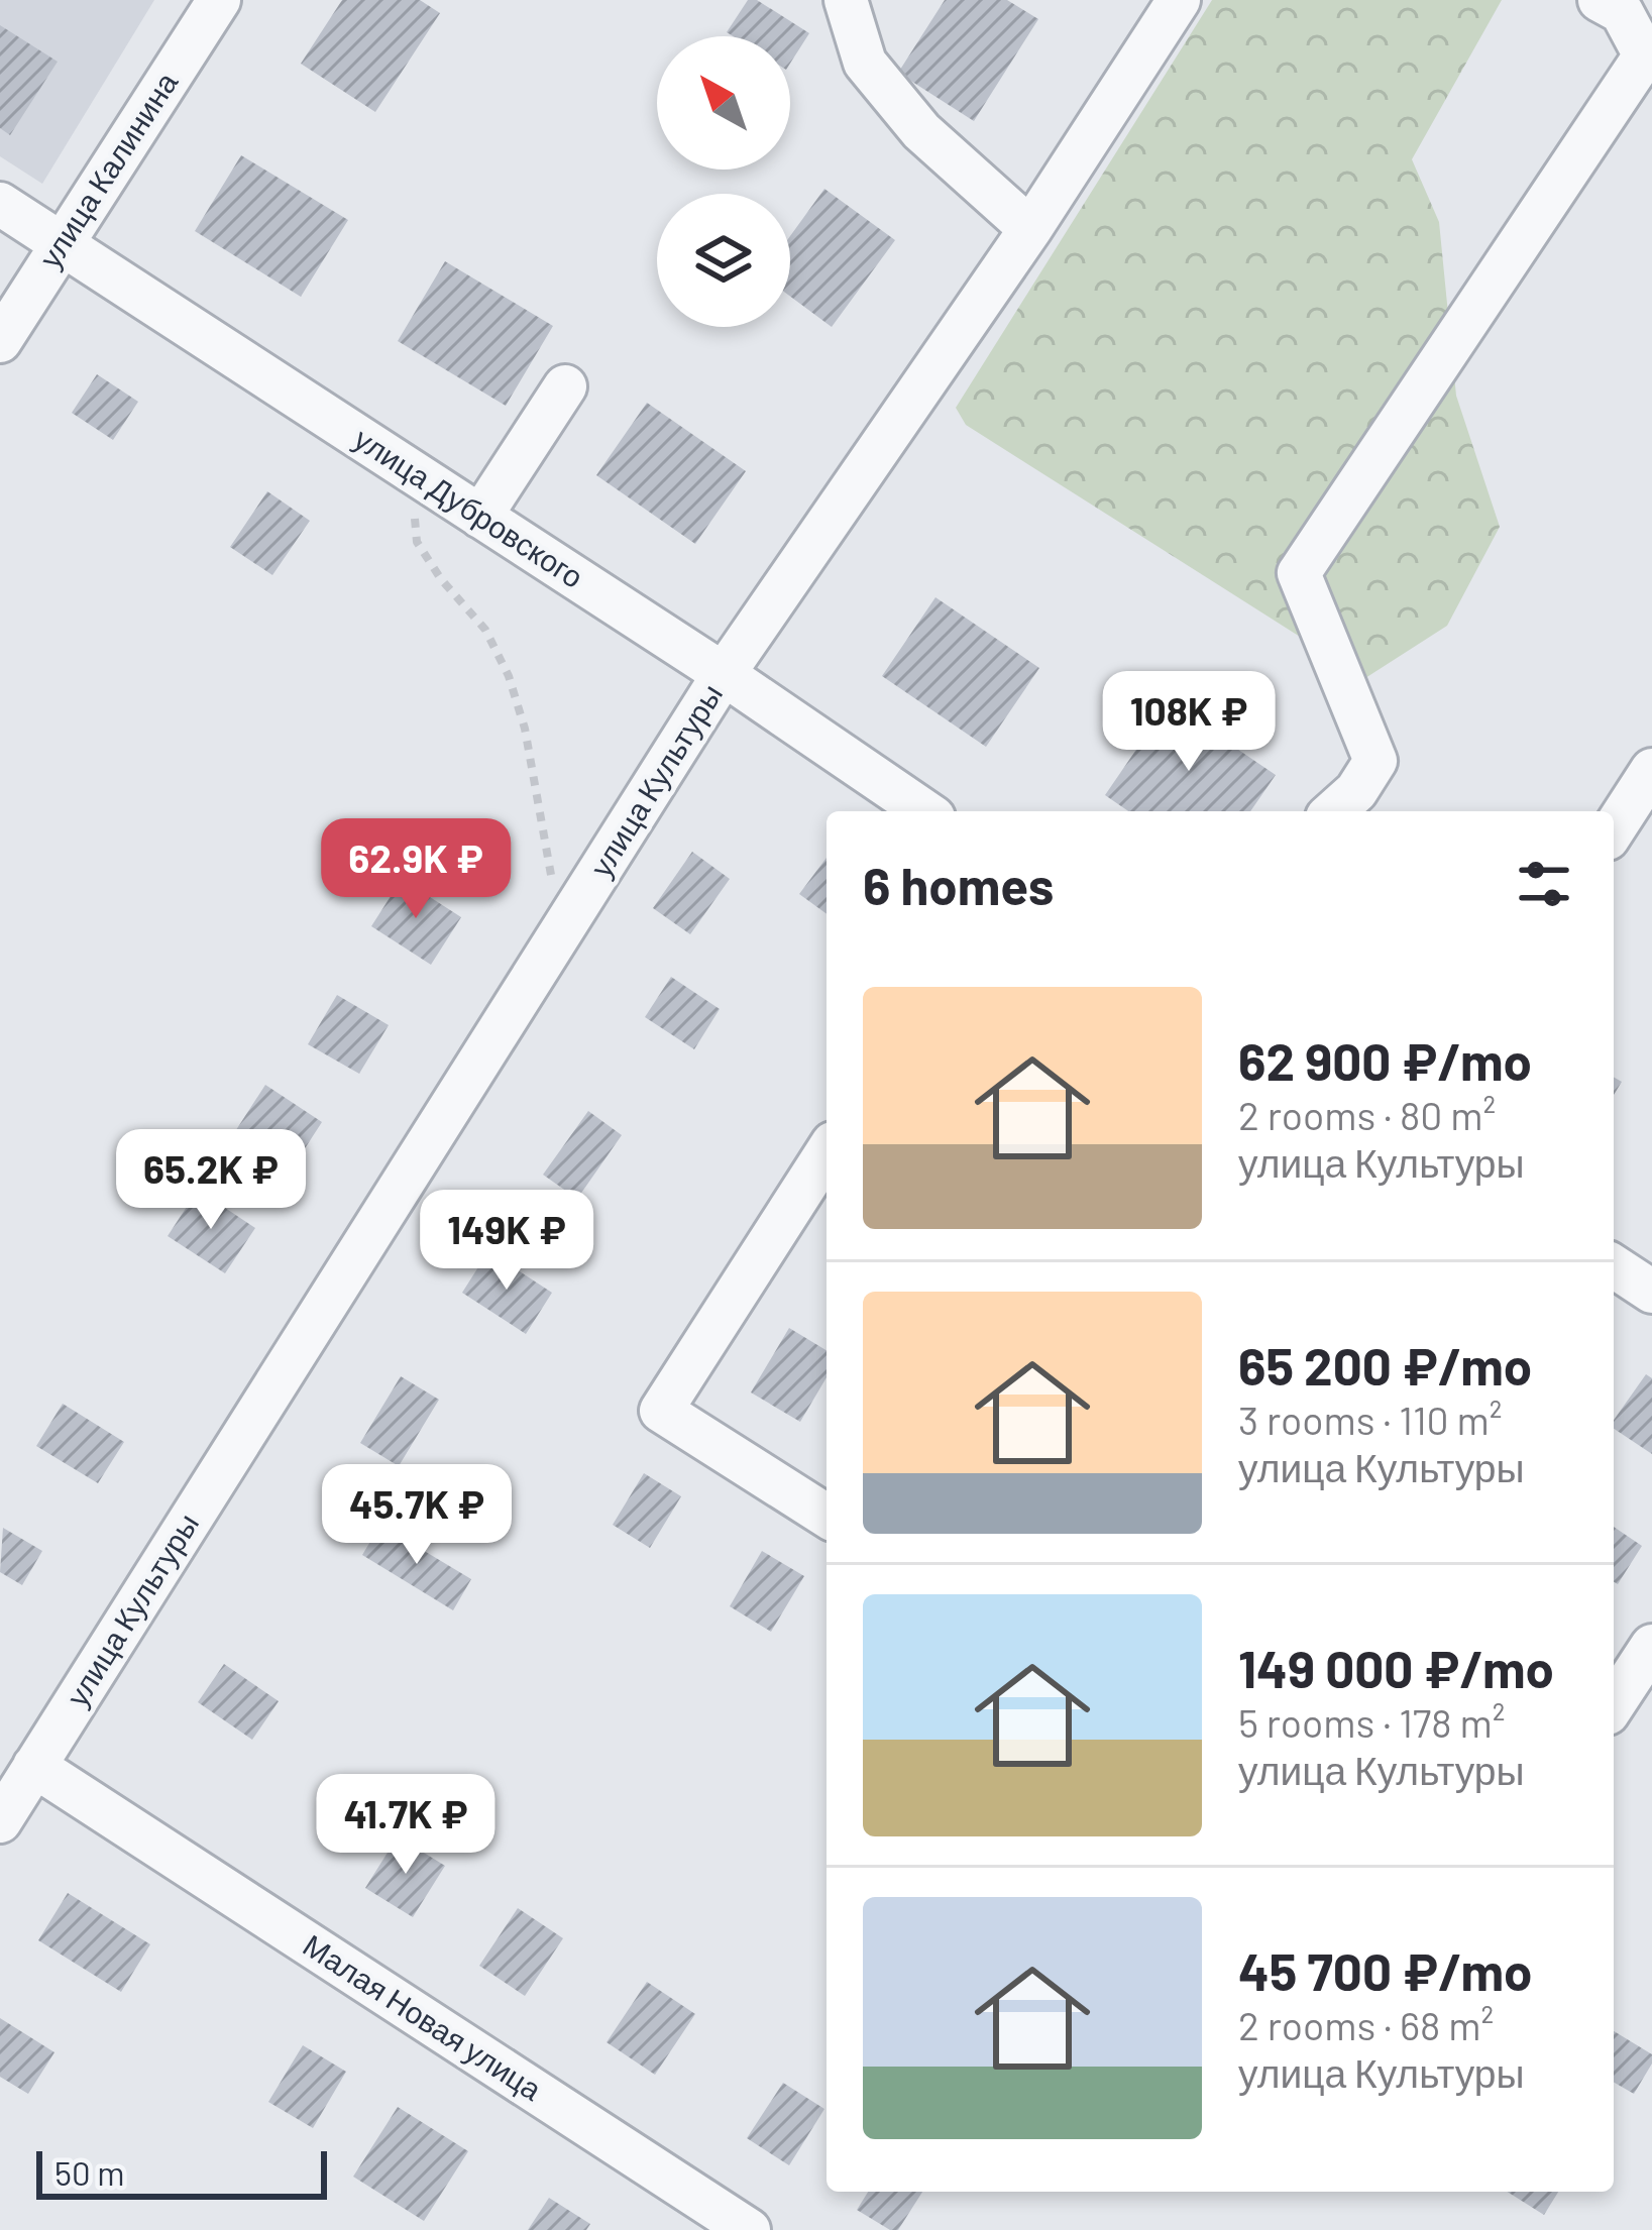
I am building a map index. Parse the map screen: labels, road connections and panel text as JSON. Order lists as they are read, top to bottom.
{
  "streets": {
    "street": [
      "улица Калинина",
      "улица Дубровского",
      "улица Культуры",
      "Малая Новая улица"
    ]
  },
  "crossings": [
    ["улица Калинина", "улица Дубровского"],
    ["улица Дубровского", "улица Культуры"],
    ["улица Культуры", "Малая Новая улица"]
  ],
  "scale_bar": "50 m",
  "north": "top left",
  "page": {
    "price": [
      "108K ₽",
      "62.9K ₽",
      "65.2K ₽",
      "149K ₽",
      "45.7K ₽",
      "41.7K ₽"
    ],
    "heading": "6 homes",
    "list": [
      {
        "name": "62 900 ₽/mo",
        "note": "2 rooms · 80 m² · улица Культуры"
      },
      {
        "name": "65 200 ₽/mo",
        "note": "3 rooms · 110 m² · улица Культуры"
      },
      {
        "name": "149 000 ₽/mo",
        "note": "5 rooms · 178 m² · улица Культуры"
      },
      {
        "name": "45 700 ₽/mo",
        "note": "2 rooms · 68 m² · улица Культуры"
      }
    ],
    "scale": "50 m"
  }
}
